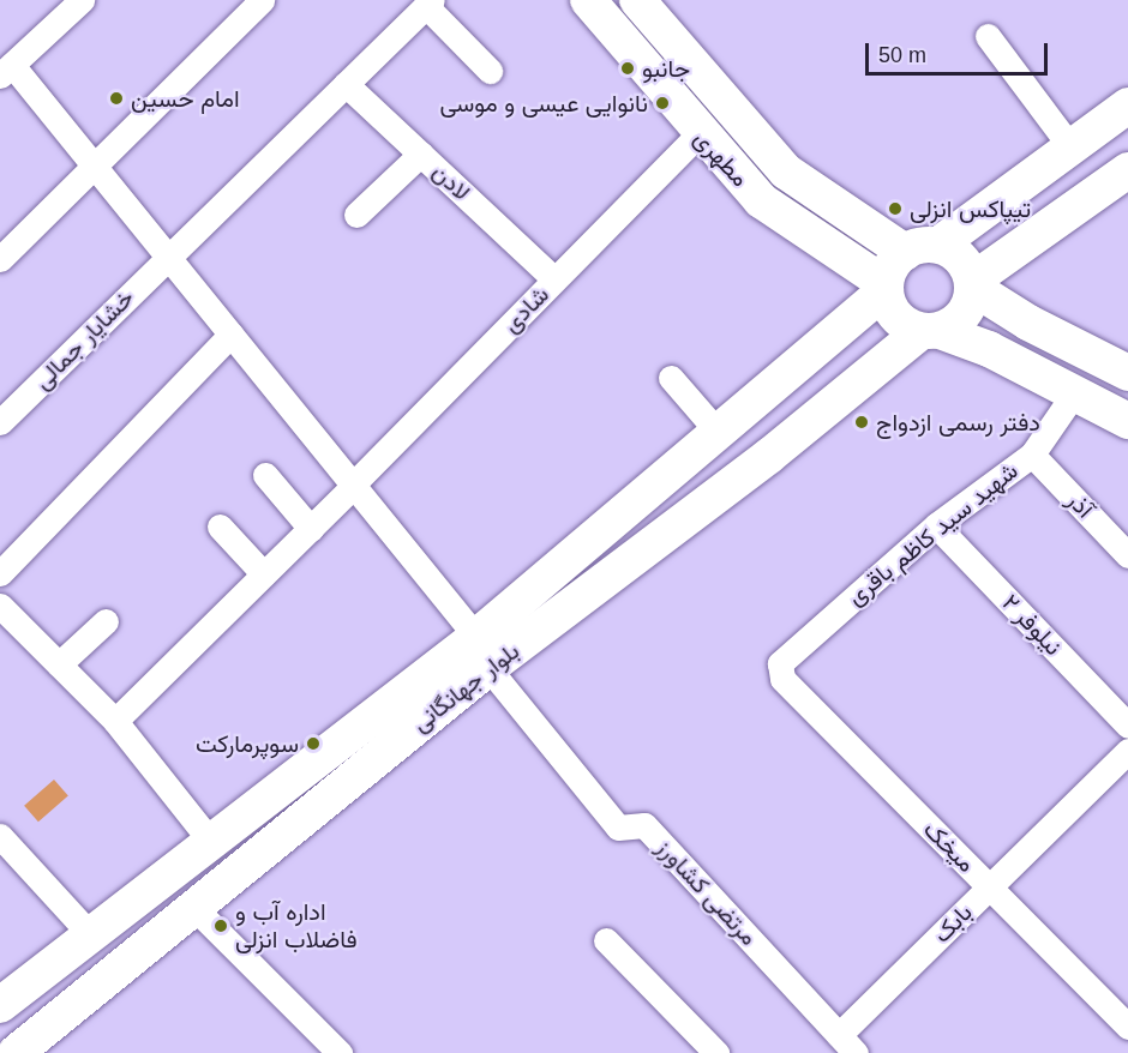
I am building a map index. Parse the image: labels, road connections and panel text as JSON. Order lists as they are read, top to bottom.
{
  "streets": {
    "street": [
      "مطهری",
      "لادن",
      "شادی",
      "خشایار جمالی",
      "آذر",
      "شهید سید کاظم باقری",
      "نیلوفر ۲",
      "بلوار جهانگانی",
      "میخک",
      "مرتضی کشاورز",
      "بابک"
    ]
  },
  "crossings": [
    ["مطهری", "شادی"],
    ["مطهری", "بلوار جهانگانی"],
    ["لادن", "شادی"],
    ["لادن", "خشایار جمالی"],
    ["آذر", "شهید سید کاظم باقری"],
    ["شهید سید کاظم باقری", "نیلوفر ۲"],
    ["شهید سید کاظم باقری", "میخک"],
    ["بلوار جهانگانی", "مرتضی کشاورز"],
    ["میخک", "بابک"],
    ["مرتضی کشاورز", "بابک"]
  ],
  "places": [
    "جانبو",
    "امام حسین",
    "نانوایی عیسی و موسی",
    "تیپاکس انزلی",
    "دفتر رسمی ازدواج",
    "سوپرمارکت",
    "اداره آب و فاضلاب انزلی"
  ],
  "scale_bar": "50 m"
}
